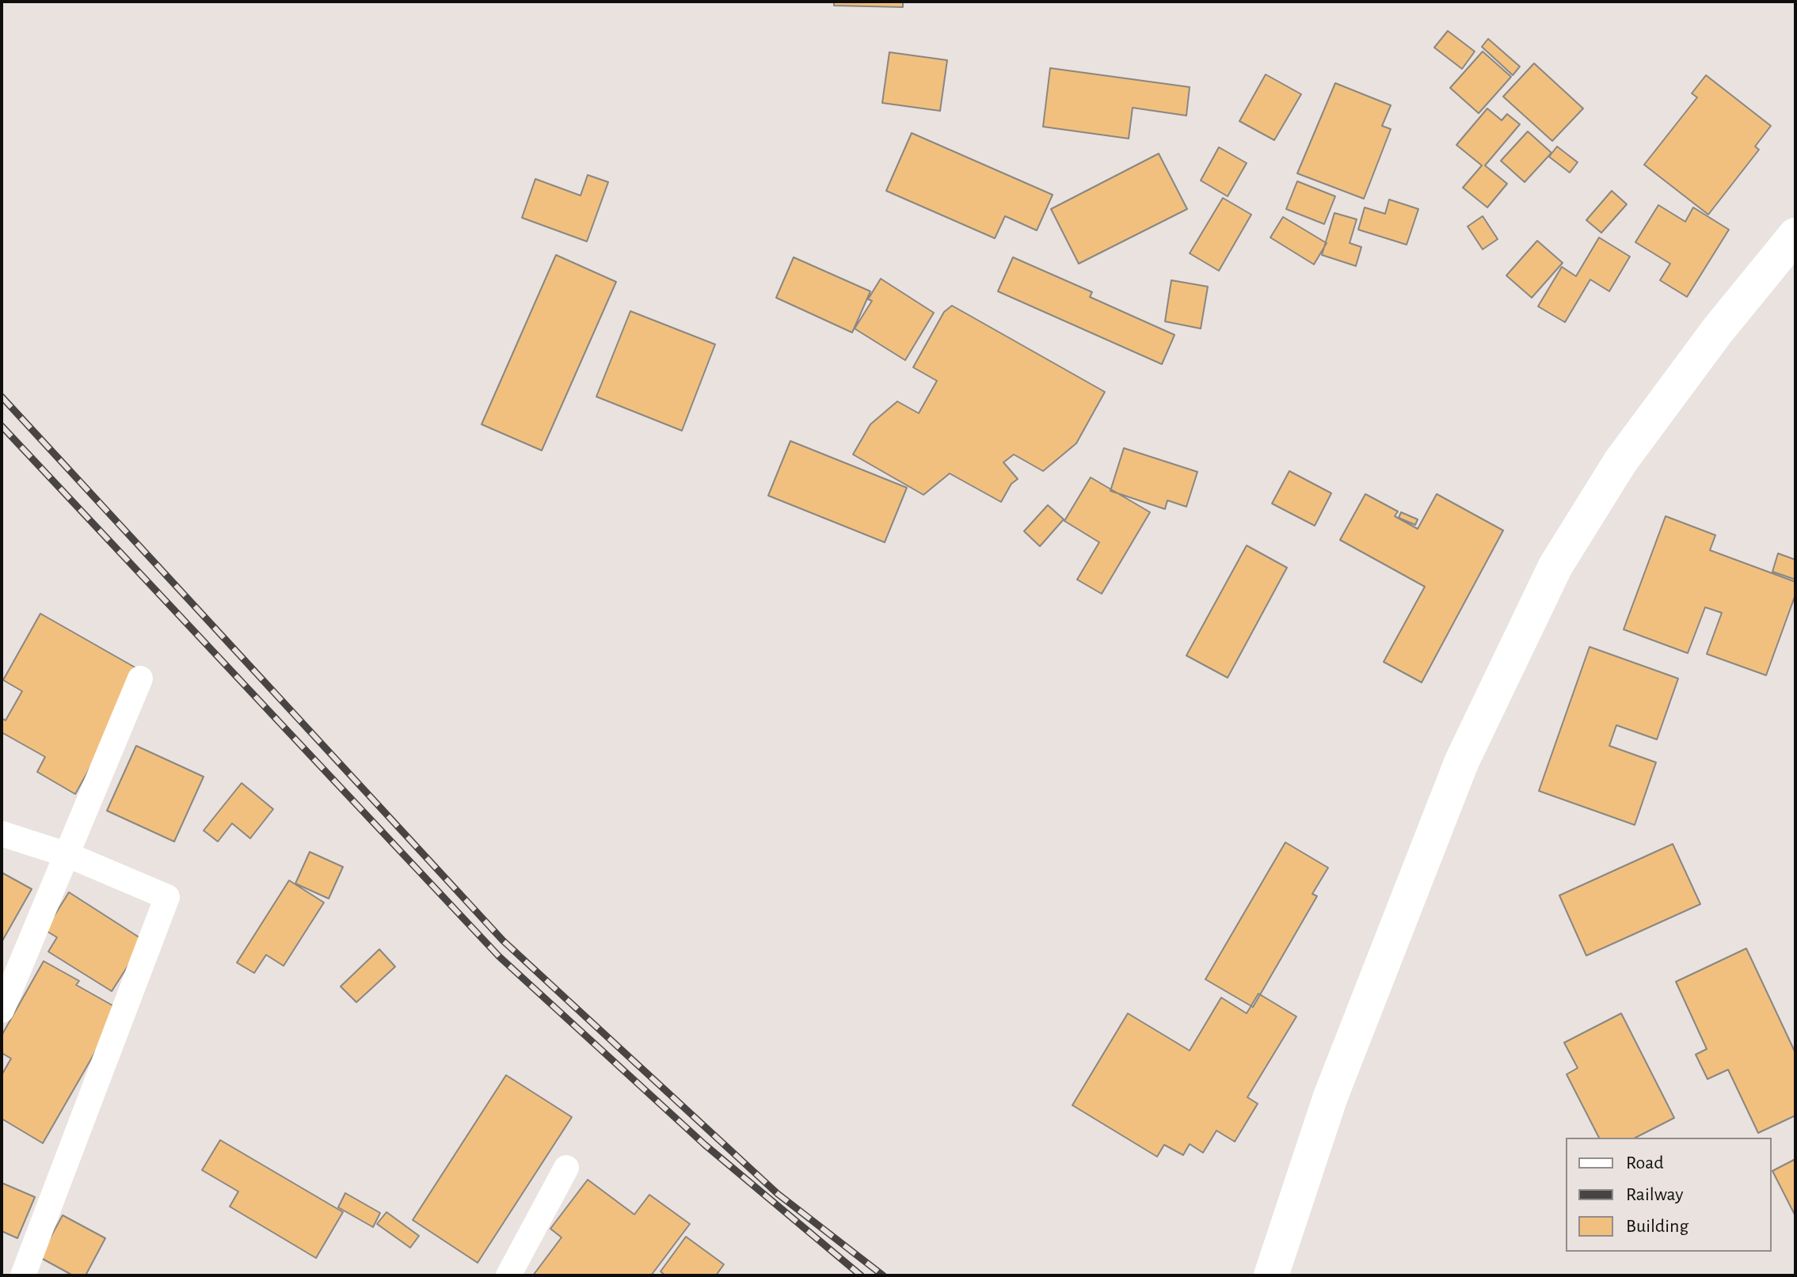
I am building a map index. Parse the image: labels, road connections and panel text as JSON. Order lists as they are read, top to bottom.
{
  "legend": ["Road", "Railway", "Building"]
}
